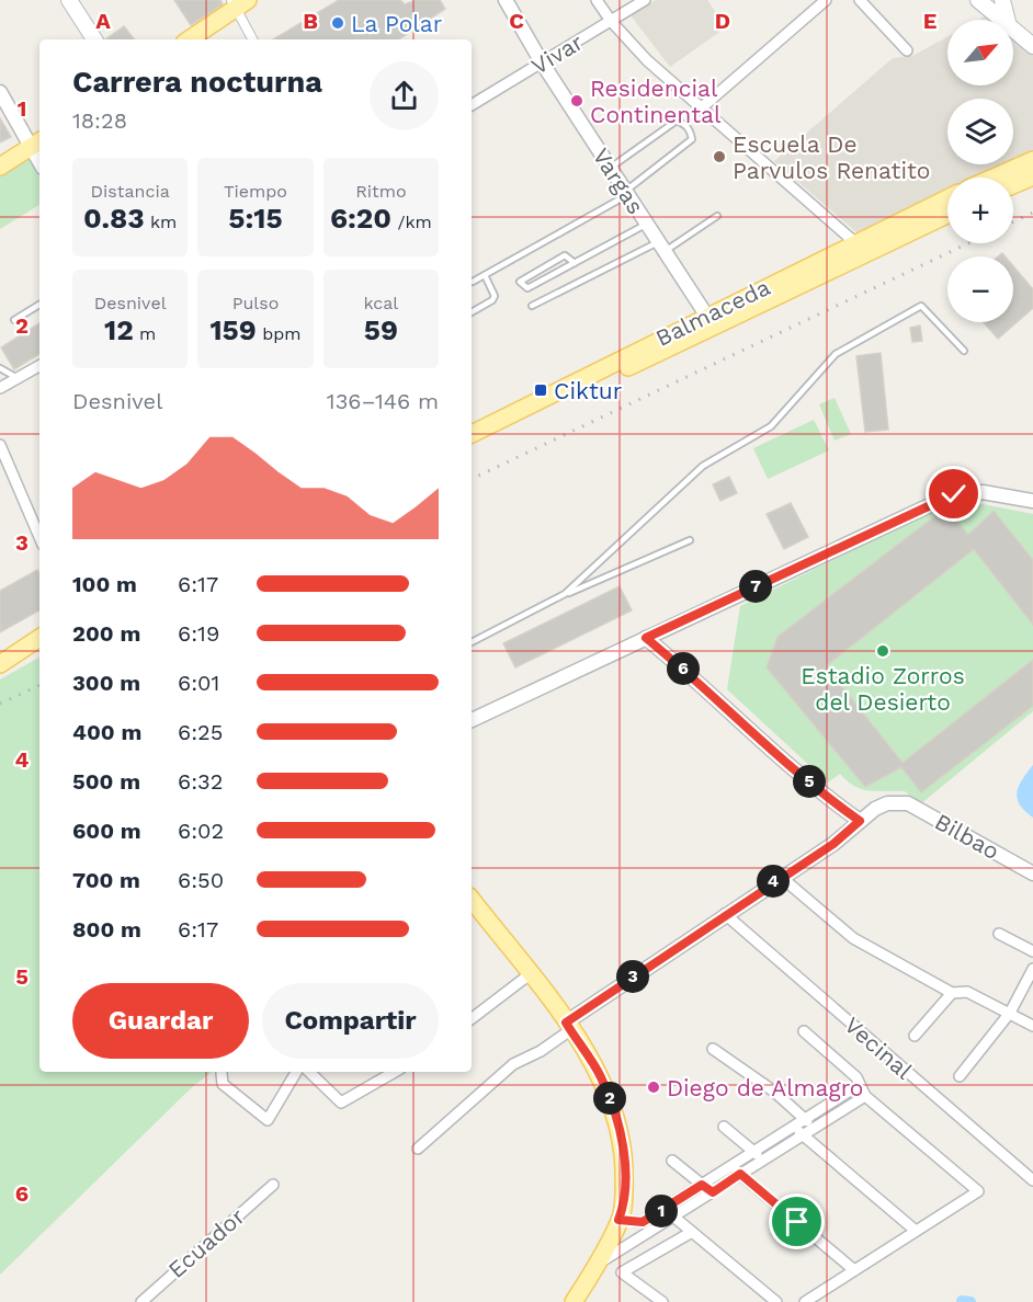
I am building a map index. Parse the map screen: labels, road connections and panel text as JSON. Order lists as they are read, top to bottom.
{
  "streets": {
    "main road": ["Balmaceda"],
    "street": [
      "Vivar",
      "Vargas",
      "Bilbao",
      "Vecinal",
      "Ecuador"
    ]
  },
  "crossings": [
    ["Vivar", "Vargas"],
    ["Vargas", "Balmaceda"]
  ],
  "places": {
    "other": [
      "La Polar",
      "Residencial Continental",
      "Escuela De Parvulos Renatito",
      "Estadio Zorros del Desierto",
      "Diego de Almagro"
    ],
    "transit": ["Ciktur"]
  },
  "north": "top right",
  "page": {
    "map_buttons": ["+", "−"],
    "heading": ["Carrera nocturna", "18:28"],
    "stats": [
      ["Distancia", "0.83 km"],
      ["Tiempo", "5:15"],
      ["Ritmo", "6:20 /km"],
      ["Desnivel", "12 m"],
      ["Pulso", "159 bpm"],
      ["kcal", "59"]
    ],
    "chart": ["Desnivel", "136–146 m"],
    "list": [
      {
        "name": "100 m",
        "note": "6:17"
      },
      {
        "name": "200 m",
        "note": "6:19"
      },
      {
        "name": "300 m",
        "note": "6:01"
      },
      {
        "name": "400 m",
        "note": "6:25"
      },
      {
        "name": "500 m",
        "note": "6:32"
      },
      {
        "name": "600 m",
        "note": "6:02"
      },
      {
        "name": "700 m",
        "note": "6:50"
      },
      {
        "name": "800 m",
        "note": "6:17"
      }
    ],
    "pins": [
      "7",
      "6",
      "5",
      "4",
      "3",
      "2",
      "1"
    ],
    "buttons": ["Guardar", "Compartir"]
  },
  "grid": {
    "columns": [
      "A",
      "B",
      "C",
      "D",
      "E"
    ],
    "rows": [
      "1",
      "2",
      "3",
      "4",
      "5",
      "6"
    ]
  }
}
